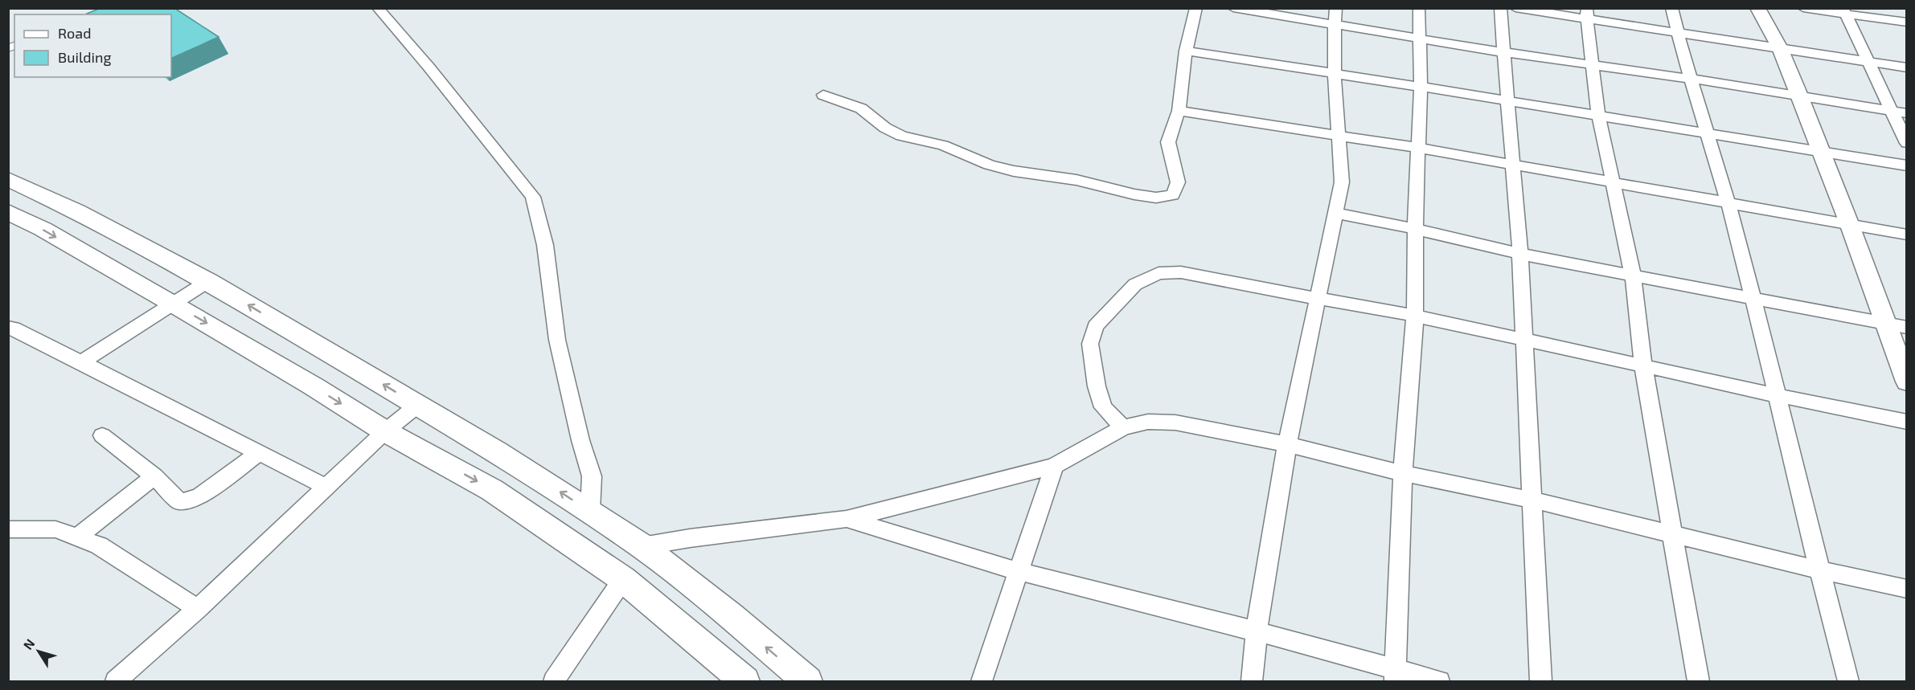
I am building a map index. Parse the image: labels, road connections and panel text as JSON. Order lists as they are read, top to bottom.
{
  "legend": ["Road", "Building"],
  "north": "top left"
}
